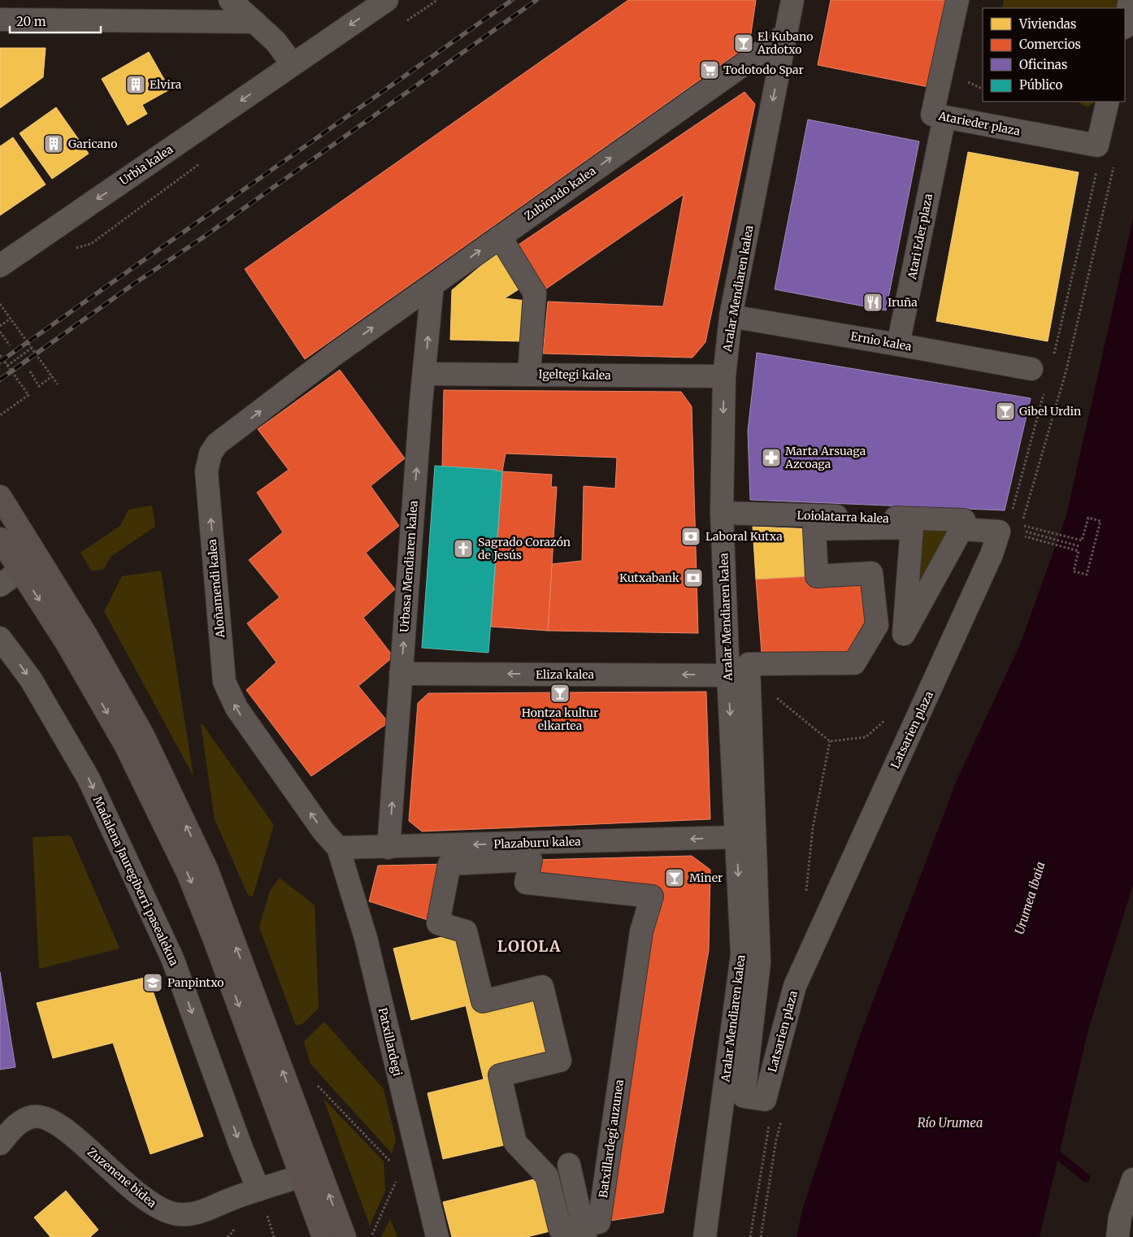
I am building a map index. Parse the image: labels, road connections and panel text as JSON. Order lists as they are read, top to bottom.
{
  "streets": {
    "street": [
      "Atarieder plaza",
      "Urbia kalea",
      "Zubiondo kalea",
      "Atari Eder plaza",
      "Aralar Mendiaren kalea",
      "Ernio kalea",
      "Igeltegi kalea",
      "Loiolatarra kalea",
      "Urbasa Mendiaren kalea",
      "Aloñamendi kalea",
      "Eliza kalea",
      "Latsarien plaza",
      "Plazaburu kalea",
      "Madalena Jauregiberri pasealekua",
      "Patxillardegi",
      "Batxillardegi auzunea",
      "Zuzenene bidea"
    ]
  },
  "crossings": [
    ["Zubiondo kalea", "Aralar Mendiaren kalea"],
    ["Zubiondo kalea", "Urbasa Mendiaren kalea"],
    ["Zubiondo kalea", "Aloñamendi kalea"],
    ["Atari Eder plaza", "Ernio kalea"],
    ["Aralar Mendiaren kalea", "Ernio kalea"],
    ["Aralar Mendiaren kalea", "Igeltegi kalea"],
    ["Aralar Mendiaren kalea", "Loiolatarra kalea"],
    ["Aralar Mendiaren kalea", "Eliza kalea"],
    ["Aralar Mendiaren kalea", "Latsarien plaza"],
    ["Aralar Mendiaren kalea", "Plazaburu kalea"],
    ["Igeltegi kalea", "Urbasa Mendiaren kalea"],
    ["Urbasa Mendiaren kalea", "Eliza kalea"],
    ["Urbasa Mendiaren kalea", "Plazaburu kalea"],
    ["Aloñamendi kalea", "Plazaburu kalea"],
    ["Aloñamendi kalea", "Patxillardegi"],
    ["Eliza kalea", "Latsarien plaza"],
    ["Plazaburu kalea", "Patxillardegi"],
    ["Madalena Jauregiberri pasealekua", "Zuzenene bidea"]
  ],
  "one_way": [
    "Urbia kalea",
    "Zubiondo kalea",
    "Aralar Mendiaren kalea",
    "Urbasa Mendiaren kalea",
    "Aloñamendi kalea",
    "Eliza kalea",
    "Plazaburu kalea",
    "Madalena Jauregiberri pasealekua"
  ],
  "districts": ["LOIOLA"],
  "water": ["Urumea ibaia", "Río Urumea"],
  "places": {
    "bar": [
      "El Kubano Ardotxo",
      "Gibel Urdin",
      "Hontza kultur elkartea",
      "Miner"
    ],
    "supermarket": ["Todotodo Spar"],
    "building": ["Elvira", "Garicano"],
    "restaurant": ["Iruña"],
    "pharmacy": ["Marta Arsuaga Azcoaga"],
    "bank": ["Laboral Kutxa", "Kutxabank"],
    "church": ["Sagrado Corazón de Jesús"],
    "school or university": ["Panpintxo"]
  },
  "legend": [
    "Viviendas",
    "Comercios",
    "Oficinas",
    "Público"
  ],
  "scale_bar": "20 m"
}
